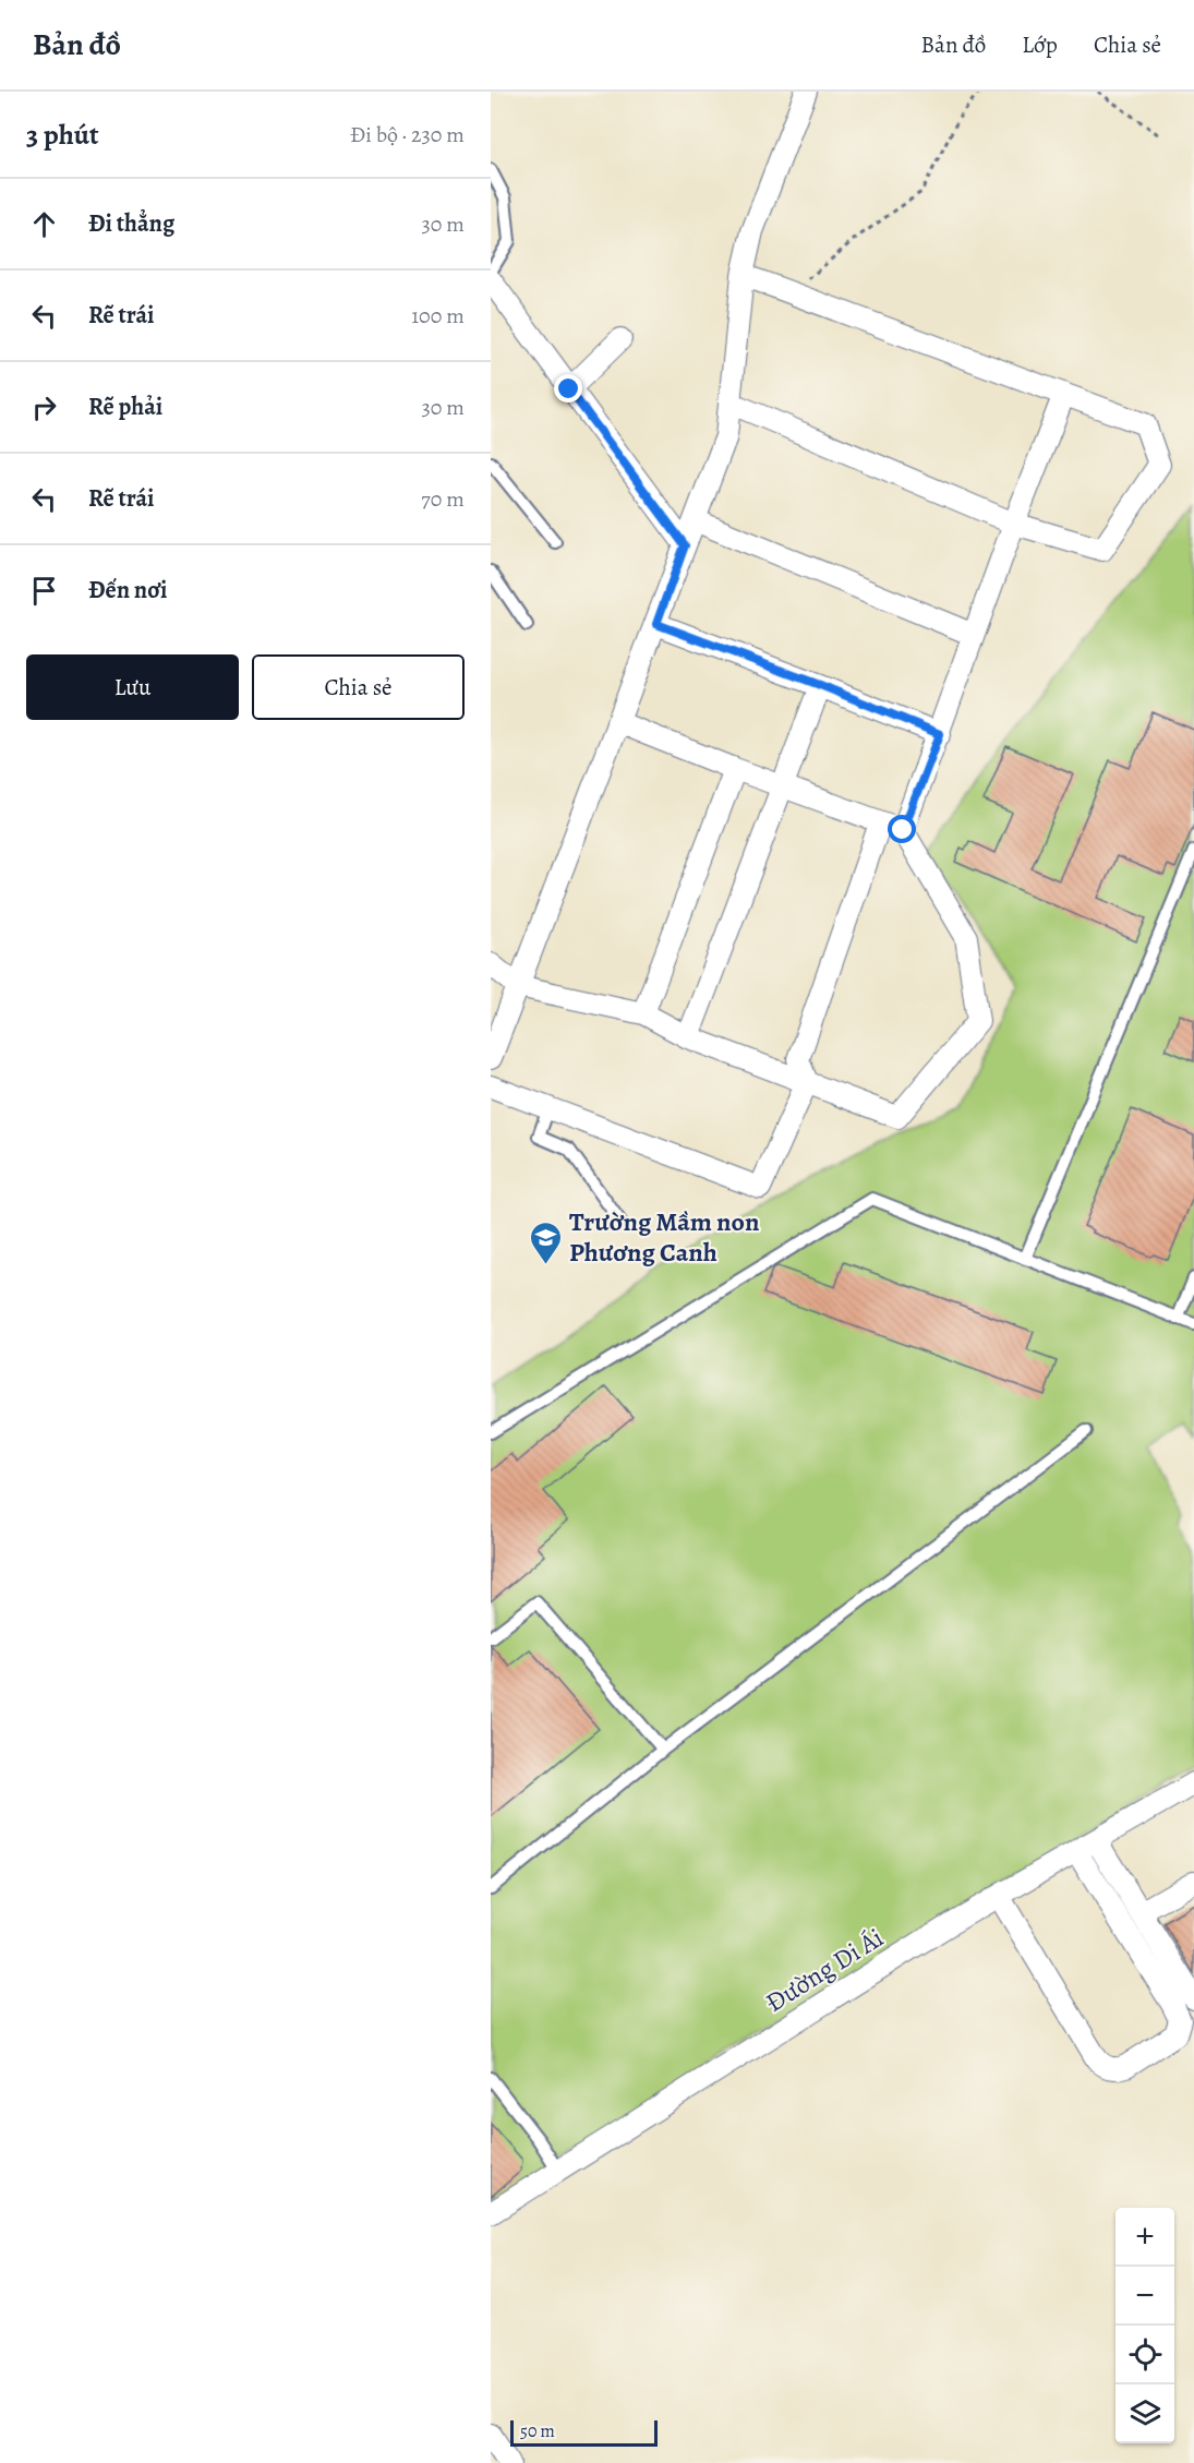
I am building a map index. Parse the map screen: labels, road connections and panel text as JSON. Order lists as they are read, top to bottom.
{
  "streets": {
    "street": ["Đường Di Ái"]
  },
  "places": {
    "school or university": ["Trường Mầm non Phương Canh"]
  },
  "scale_bar": "50 m",
  "page": {
    "header": "Bản đồ",
    "nav": ["Bản đồ", "Lớp", "Chia sẻ"],
    "heading": ["3 phút", "Đi bộ · 230 m"],
    "list": [
      ["Đi thẳng", "30 m"],
      ["Rẽ trái", "100 m"],
      ["Rẽ phải", "30 m"],
      ["Rẽ trái", "70 m"],
      "Đến nơi"
    ],
    "buttons": ["Lưu", "Chia sẻ"],
    "map_buttons": ["+", "−"],
    "scale": "50 m"
  }
}
